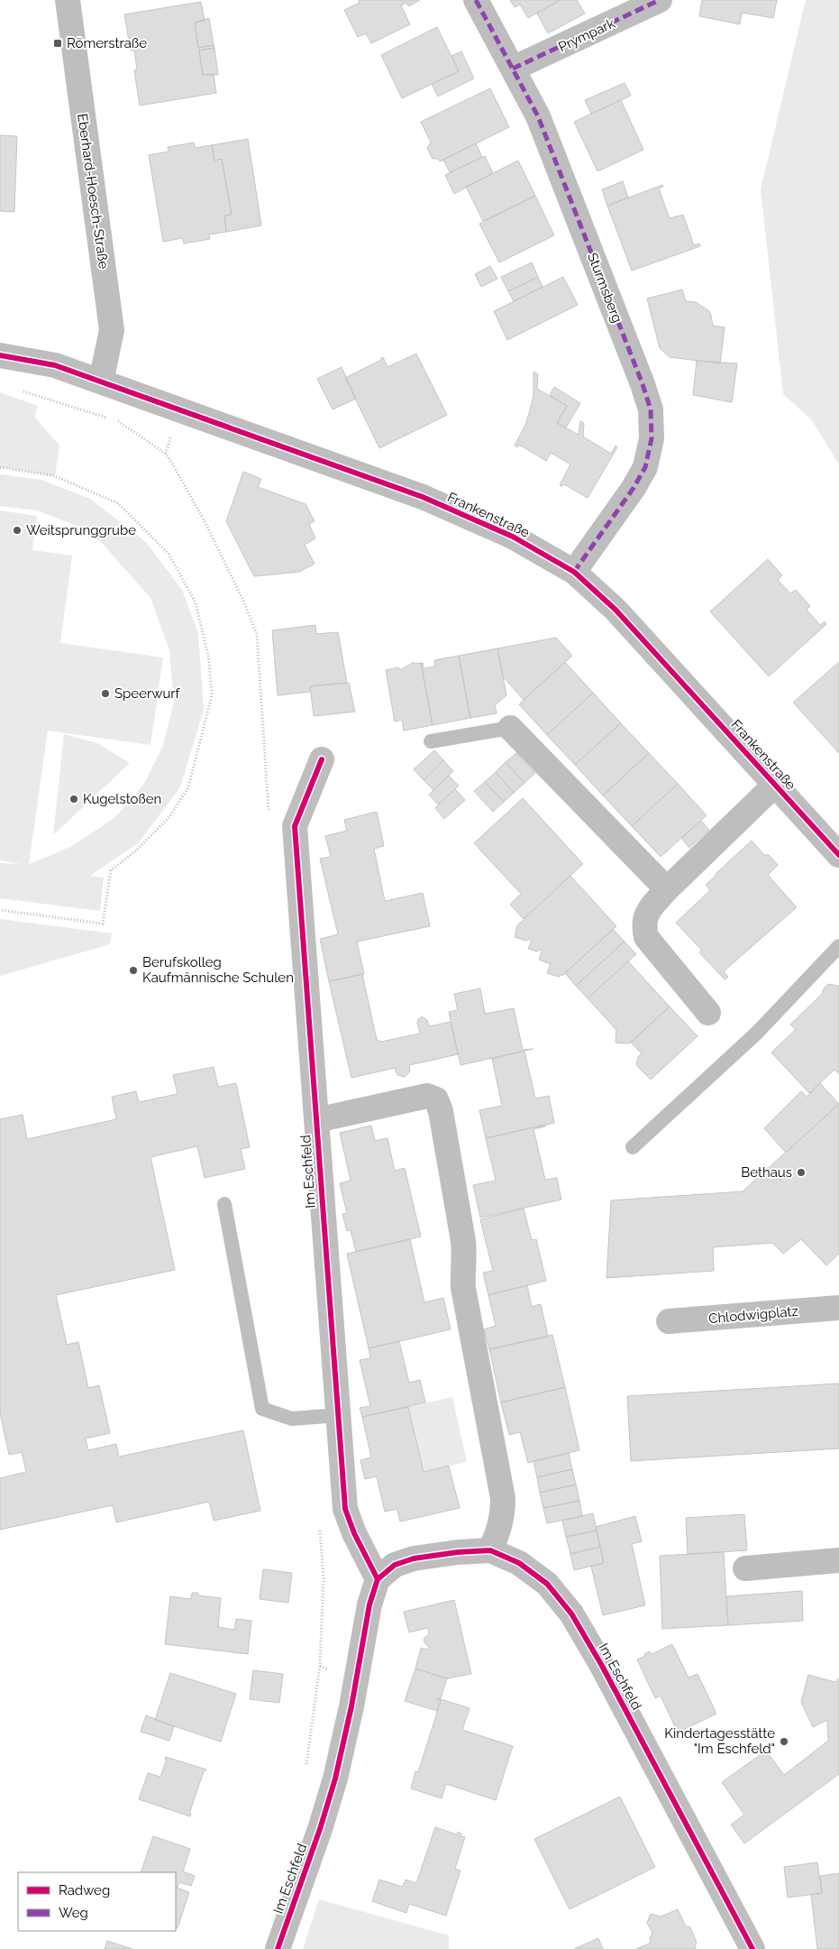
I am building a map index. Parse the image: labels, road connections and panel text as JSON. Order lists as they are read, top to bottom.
{
  "streets": {
    "street": [
      "Prympark",
      "Eberhard-Hoesch-Straße",
      "Sturmsberg",
      "Frankenstraße",
      "Im Eschfeld",
      "Chlodwigplatz"
    ]
  },
  "crossings": [
    ["Prympark", "Sturmsberg"],
    ["Eberhard-Hoesch-Straße", "Frankenstraße"],
    ["Sturmsberg", "Frankenstraße"]
  ],
  "places": {
    "transit": ["Römerstraße"],
    "other": [
      "Weitsprunggrube",
      "Speerwurf",
      "Kugelstoßen",
      "Berufskolleg Kaufmännische Schulen",
      "Bethaus",
      "Kindertagesstätte \"Im Eschfeld\""
    ]
  },
  "legend": ["Radweg", "Weg"]
}
